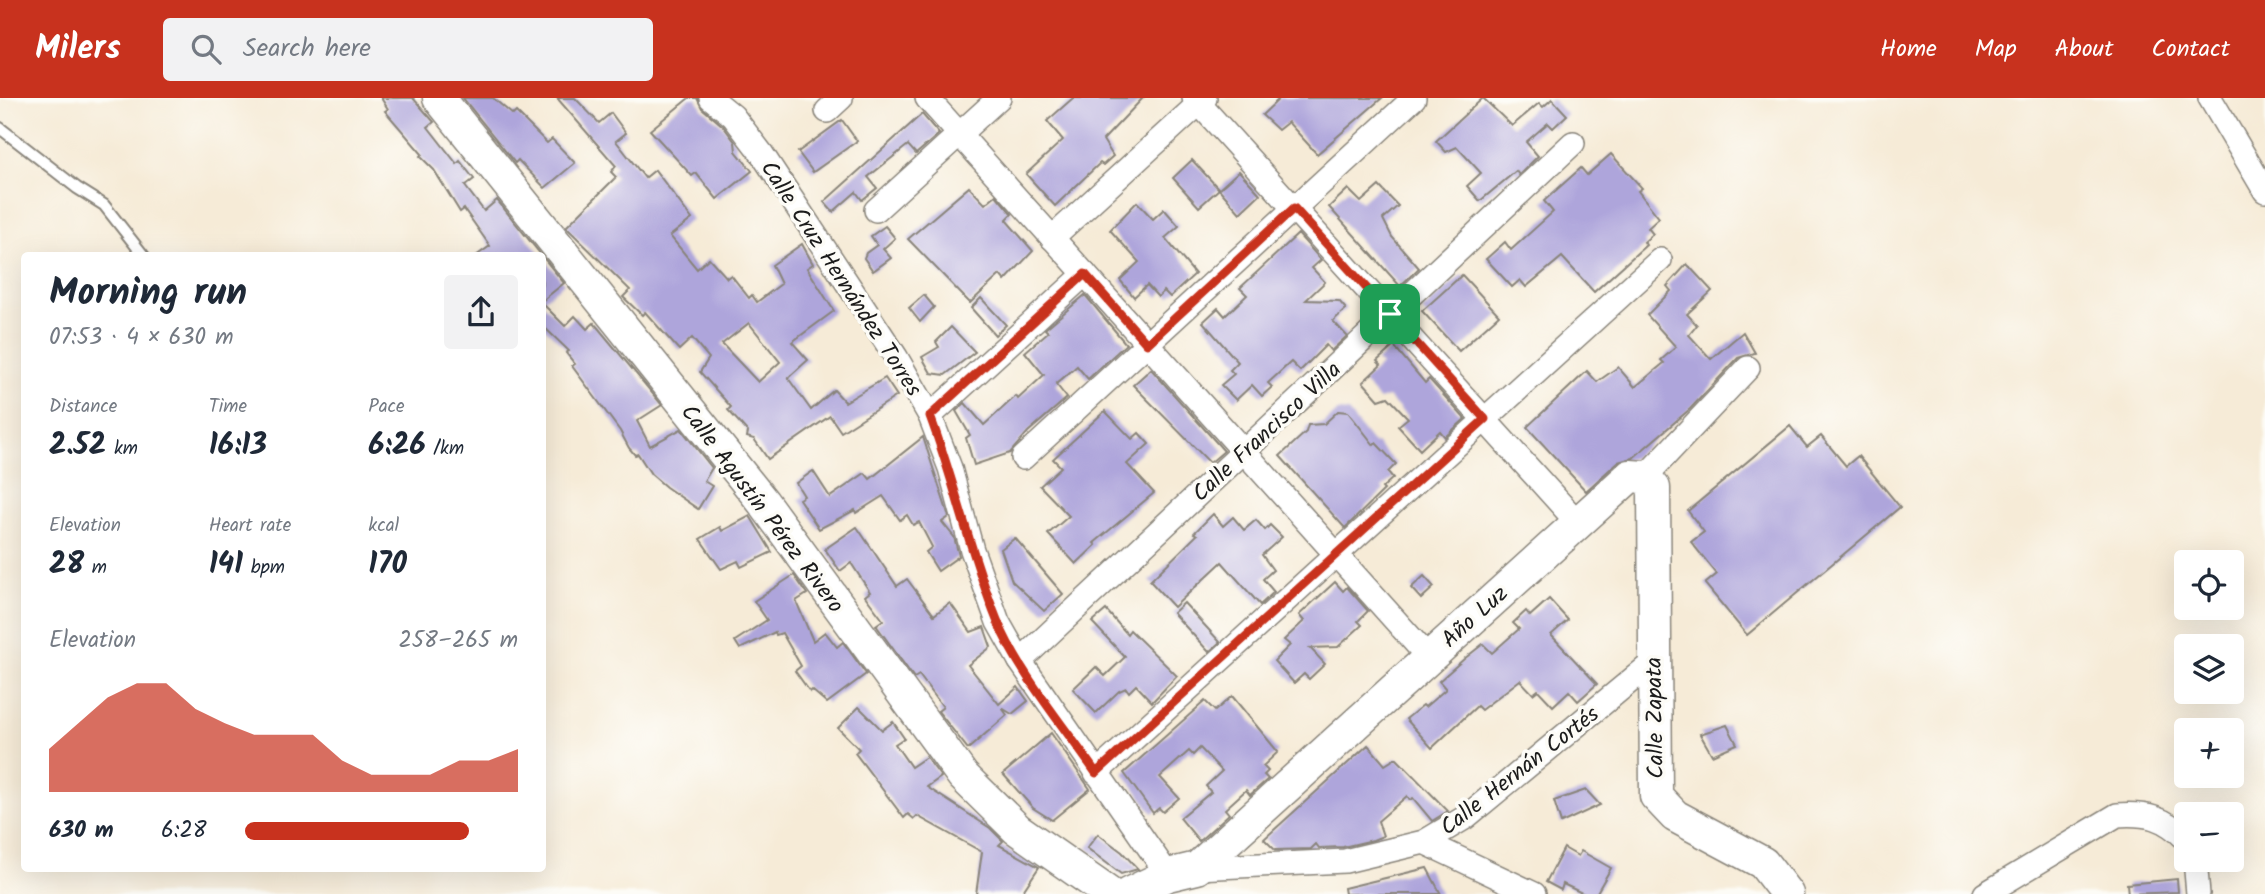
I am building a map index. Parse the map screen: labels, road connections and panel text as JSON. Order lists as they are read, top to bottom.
{
  "streets": {
    "main road": [
      "Calle Agustín Pérez Rivero",
      "Año Luz",
      "Calle Zapata",
      "Calle Hernán Cortés"
    ],
    "street": ["Calle Cruz Hernández Torres", "Calle Francisco Villa"]
  },
  "crossings": [
    ["Calle Cruz Hernández Torres", "Calle Francisco Villa"],
    ["Calle Cruz Hernández Torres", "Año Luz"],
    ["Calle Cruz Hernández Torres", "Calle Hernán Cortés"],
    ["Año Luz", "Calle Zapata"],
    ["Año Luz", "Calle Hernán Cortés"],
    ["Calle Zapata", "Calle Hernán Cortés"]
  ],
  "page": {
    "header": "Milers",
    "search": "Search here",
    "nav": [
      "Home",
      "Map",
      "About",
      "Contact"
    ],
    "heading": ["Morning run", "07:53 · 4 × 630 m"],
    "stats": [
      ["Distance", "2.52 km"],
      ["Time", "16:13"],
      ["Pace", "6:26 /km"],
      ["Elevation", "28 m"],
      ["Heart rate", "141 bpm"],
      ["kcal", "170"]
    ],
    "map_buttons": ["+", "−"],
    "chart": ["Elevation", "258–265 m"],
    "list": [
      {
        "name": "630 m",
        "note": "6:28"
      }
    ]
  }
}
